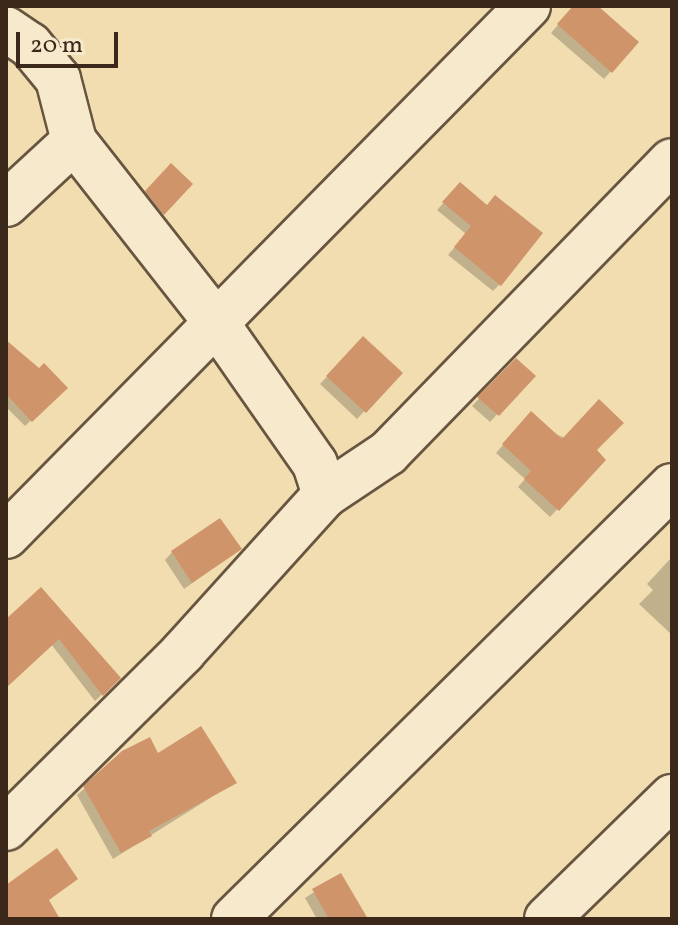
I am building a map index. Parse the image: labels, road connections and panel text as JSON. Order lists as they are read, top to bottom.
{
  "scale_bar": "20 m"
}
